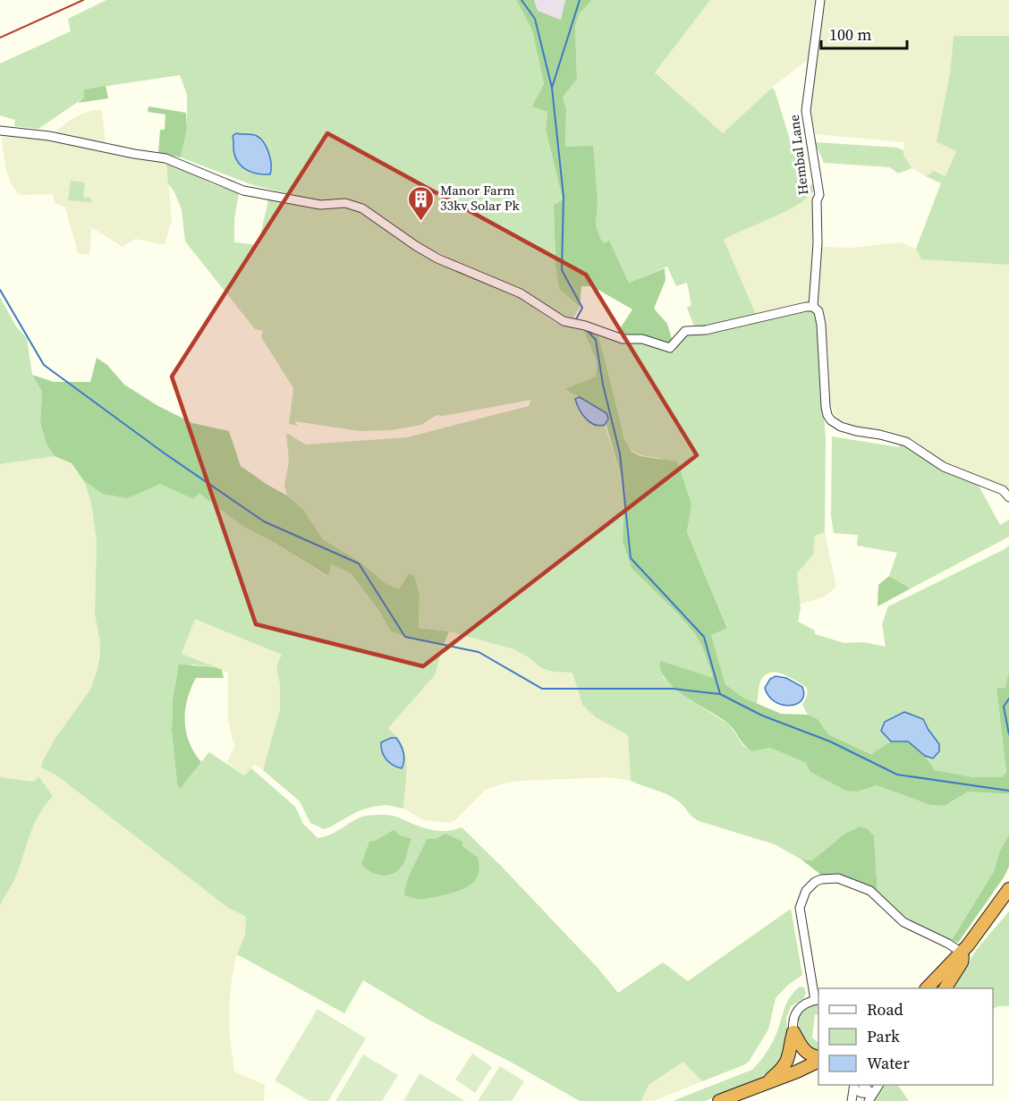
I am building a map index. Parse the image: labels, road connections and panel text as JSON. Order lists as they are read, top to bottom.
{
  "streets": {
    "street": ["Hembal Lane"]
  },
  "places": {
    "building": ["Manor Farm 33kv Solar Pk"]
  },
  "legend": ["Road", "Park", "Water"],
  "scale_bar": "100 m"
}
